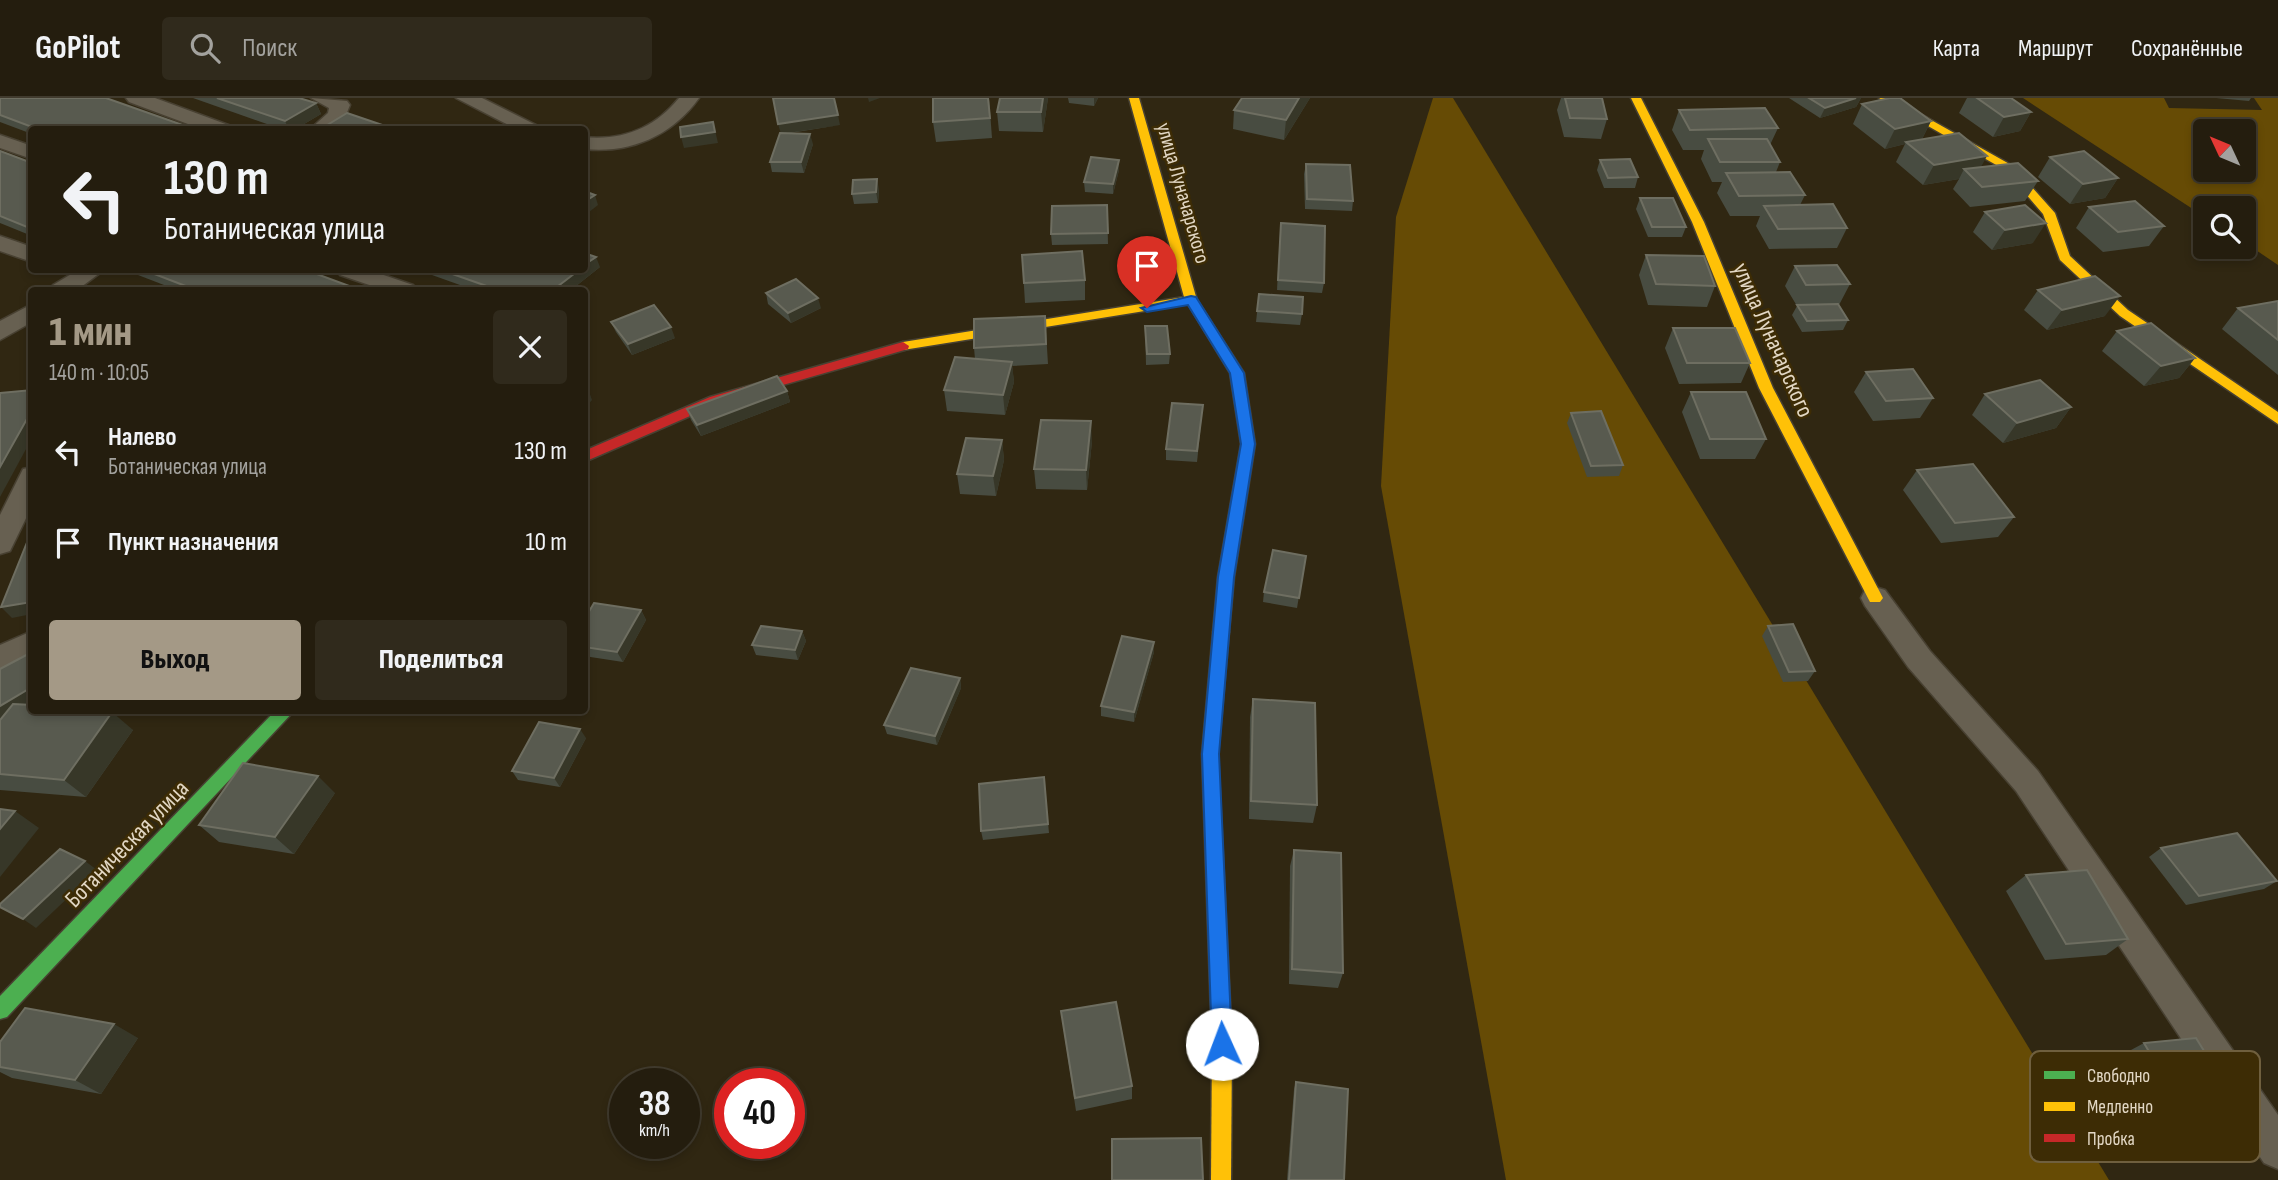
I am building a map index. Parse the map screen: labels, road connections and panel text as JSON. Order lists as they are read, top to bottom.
{
  "streets": {
    "street": ["улица Луначарского", "Ботаническая улица"]
  },
  "legend": ["Свободно", "Медленно", "Пробка"],
  "north": "top left",
  "page": {
    "header": "GoPilot",
    "search": "Поиск",
    "nav": ["Карта", "Маршрут", "Сохранённые"],
    "turn": ["130 m", "Ботаническая улица"],
    "heading": ["1 мин", "140 m · 10:05"],
    "list": [
      {
        "name": "Налево",
        "note": "Ботаническая улица",
        "value": "130 m"
      },
      {
        "name": "Пункт назначения",
        "value": "10 m"
      }
    ],
    "buttons": ["Выход", "Поделиться"],
    "speed": "38 km/h",
    "limit": "40"
  }
}
